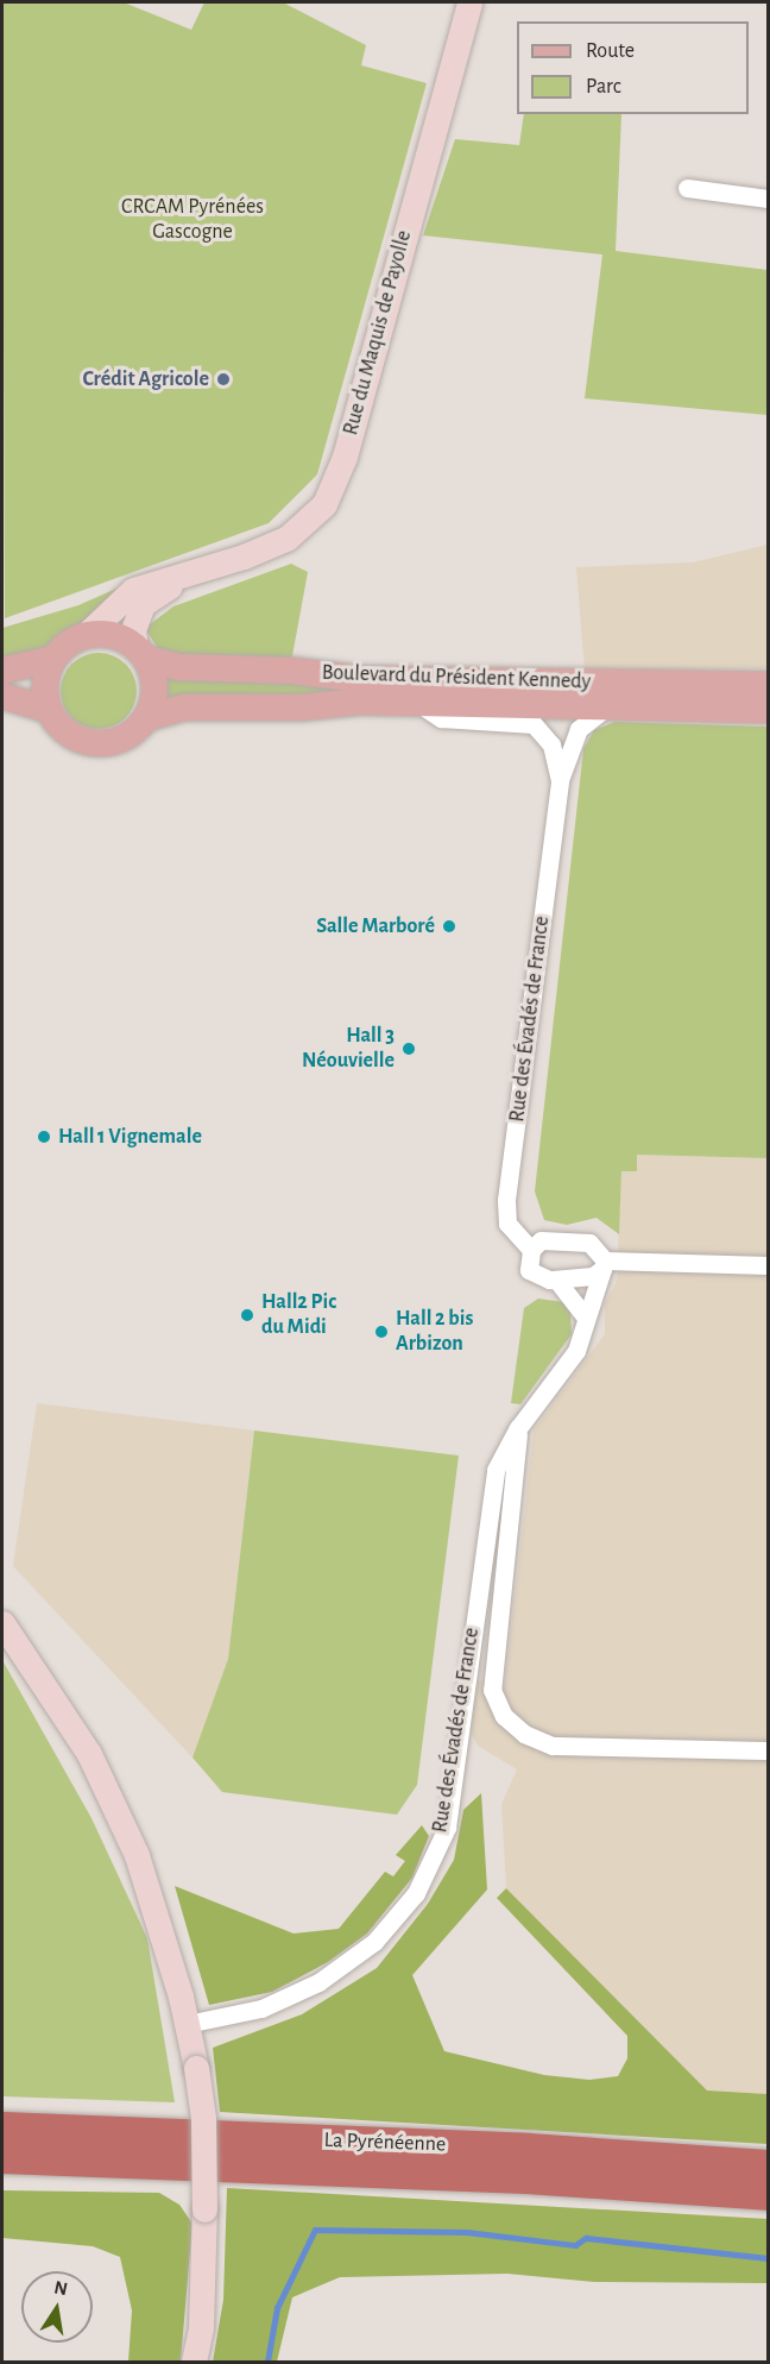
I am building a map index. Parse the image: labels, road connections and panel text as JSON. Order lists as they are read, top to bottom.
{
  "streets": {
    "highway": ["La Pyrénéenne"],
    "main road": ["Boulevard du Président Kennedy"],
    "street": ["Rue du Maquis de Payolle", "Rue des Évadés de France"]
  },
  "crossings": [
    ["Rue du Maquis de Payolle", "Boulevard du Président Kennedy"],
    ["Boulevard du Président Kennedy", "Rue des Évadés de France"]
  ],
  "parks": ["CRCAM Pyrénées Gascogne"],
  "places": [
    "Crédit Agricole",
    "Salle Marboré",
    "Hall 3 Néouvielle",
    "Hall 1 Vignemale",
    "Hall2 Pic du Midi",
    "Hall 2 bis Arbizon"
  ],
  "legend": ["Route", "Parc"],
  "north": "top"
}
